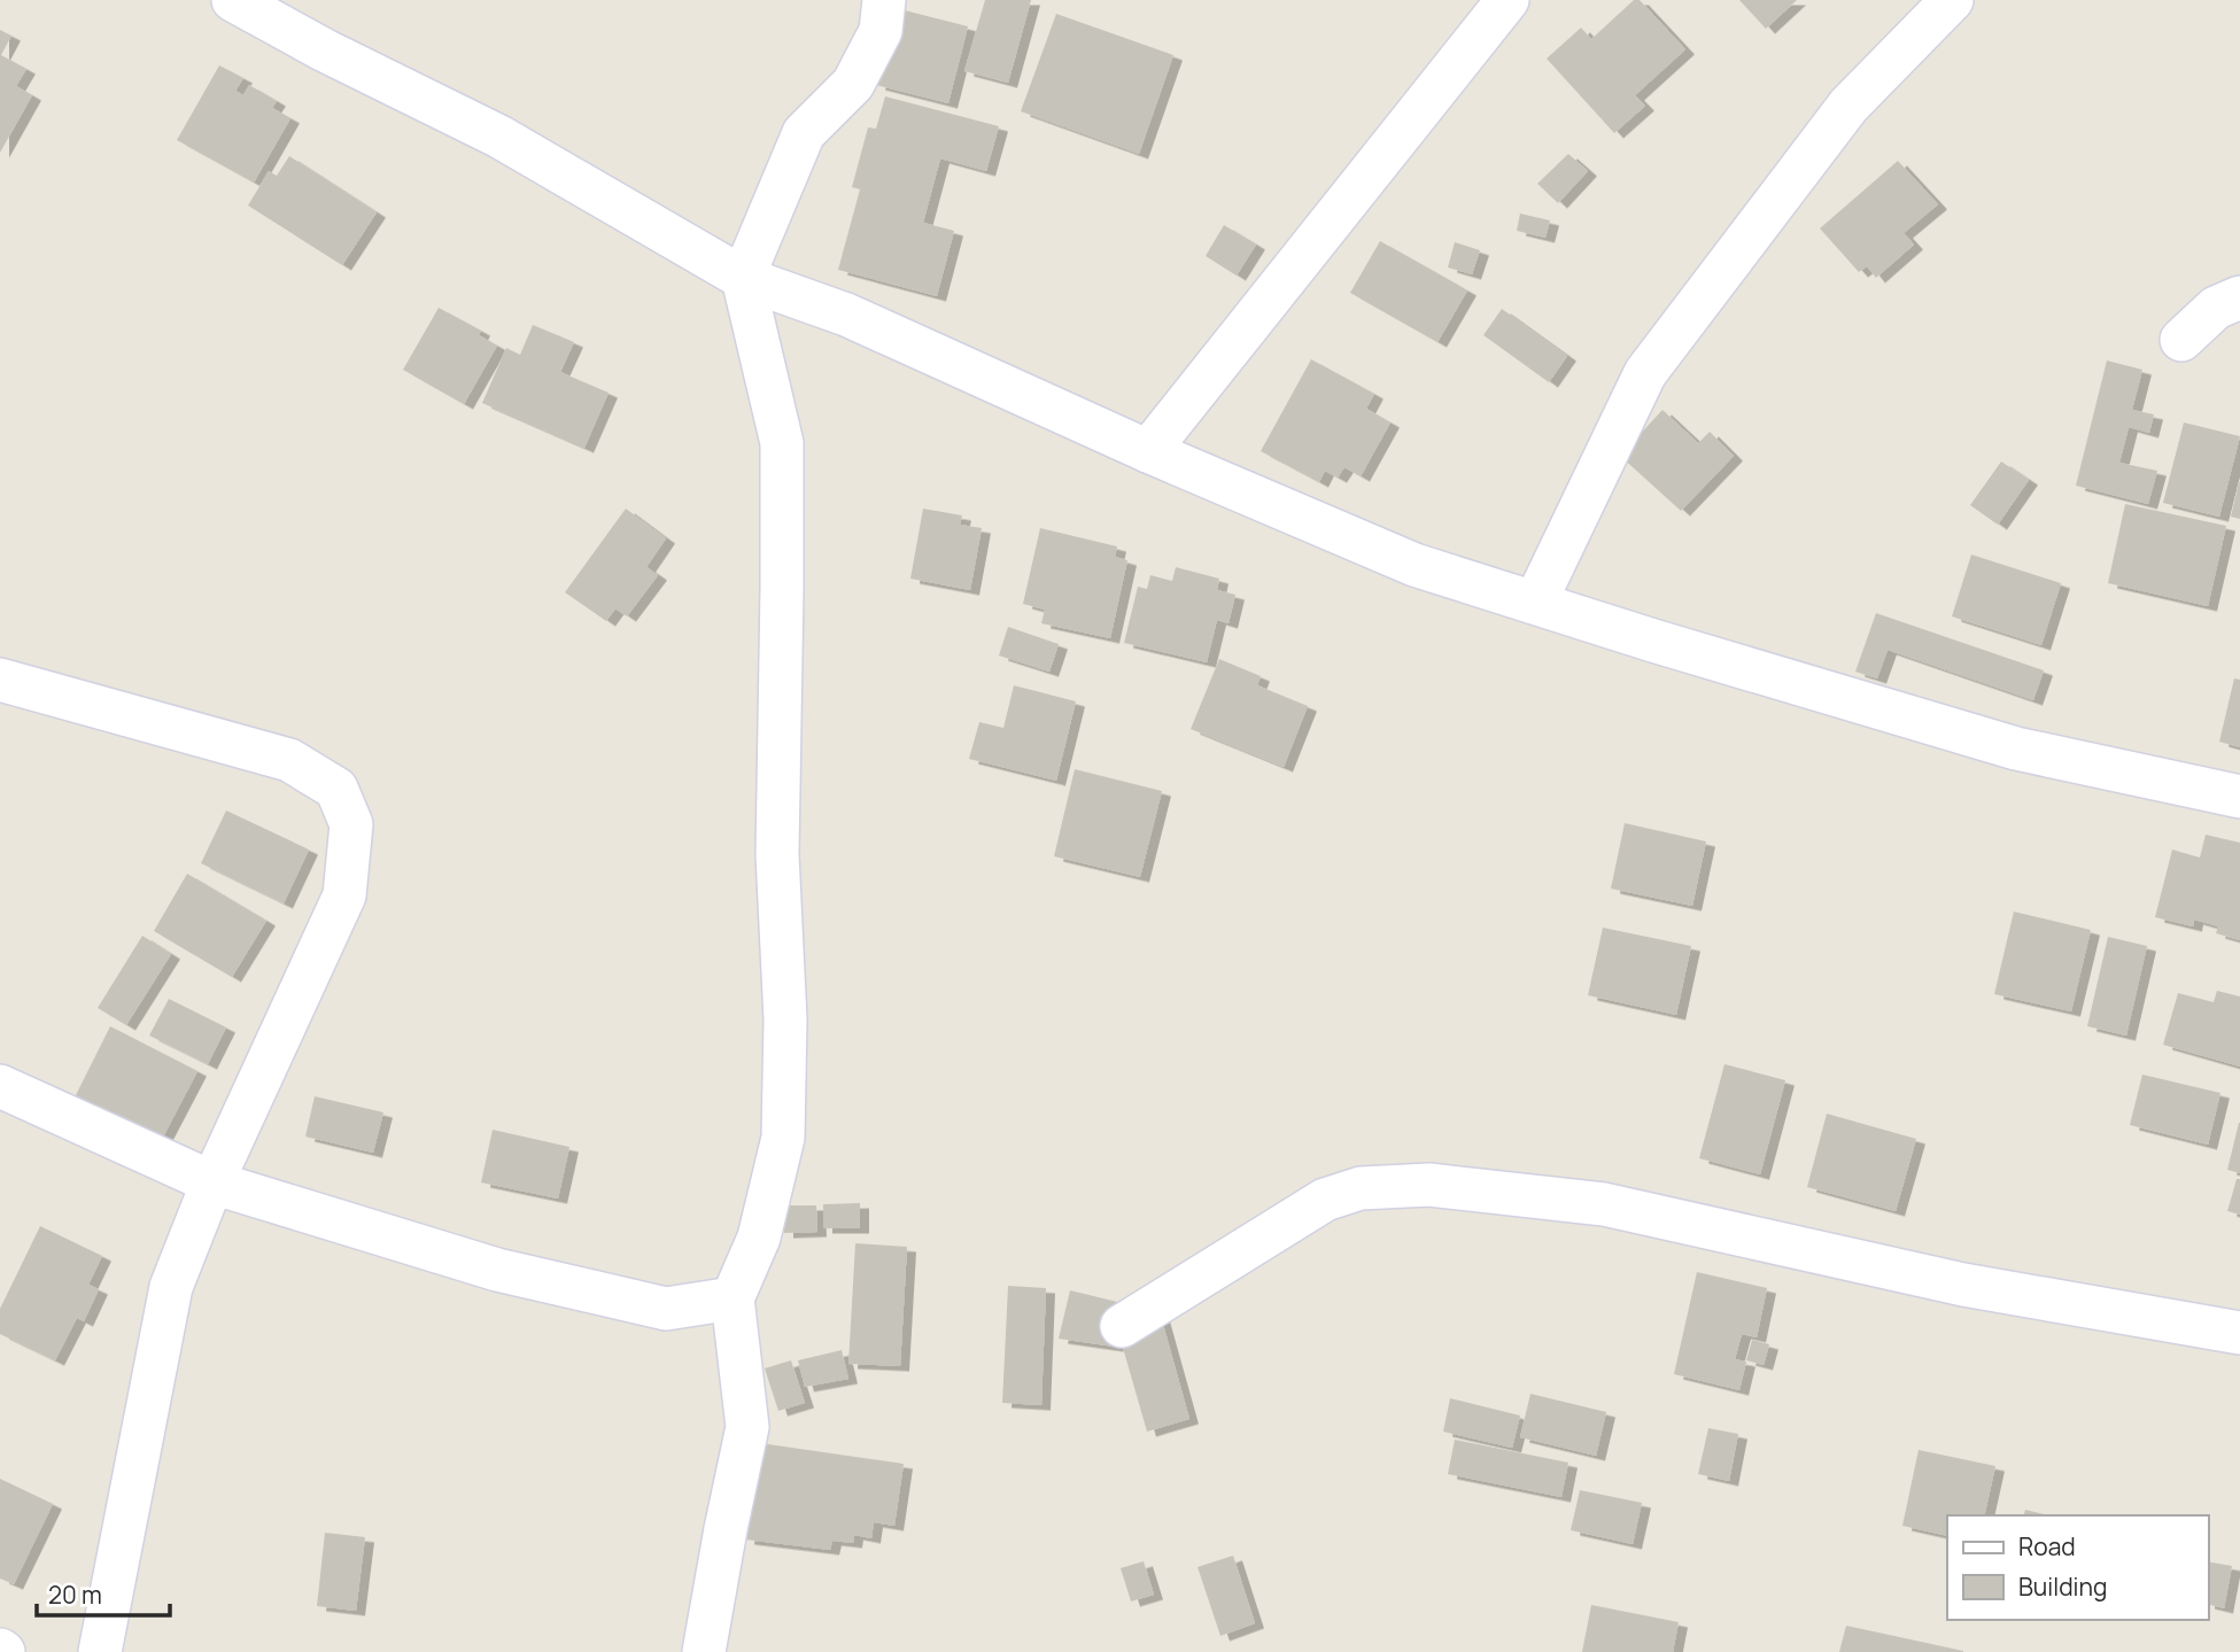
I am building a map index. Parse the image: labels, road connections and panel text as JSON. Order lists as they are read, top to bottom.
{
  "legend": ["Road", "Building"],
  "scale_bar": "20 m"
}
